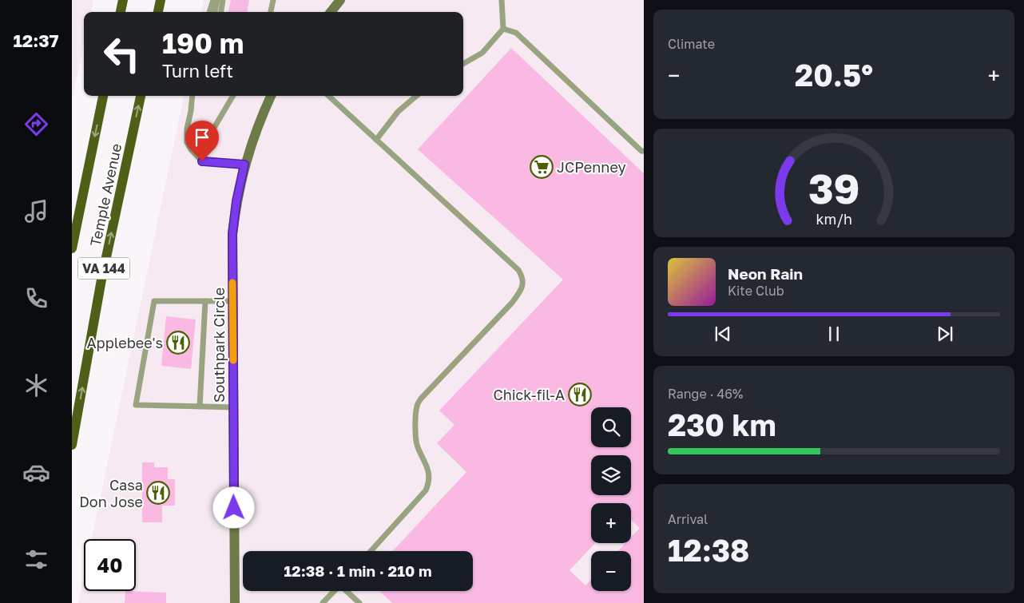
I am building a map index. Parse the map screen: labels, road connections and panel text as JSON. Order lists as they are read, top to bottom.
{
  "streets": {
    "main road": ["Temple Avenue", "VA 144"],
    "street": ["Southpark Circle"]
  },
  "places": {
    "supermarket": ["JCPenney"],
    "restaurant": ["Applebee's", "Chick-fil-A", "Casa Don Jose"]
  },
  "page": {
    "tabs": "12:37",
    "tile": [
      "Climate",
      ["Range · 46%", "230 km"],
      ["Arrival", "12:38"]
    ],
    "turn": ["190 m", "Turn left"],
    "heat": ["−", "20.5°", "+"],
    "song": ["Neon Rain", "Kite Club"],
    "map_buttons": ["+", "−"],
    "limit": "40",
    "trip": "12:38 · 1 min · 210 m",
    "gauge": ["39", "km/h"]
  }
}
